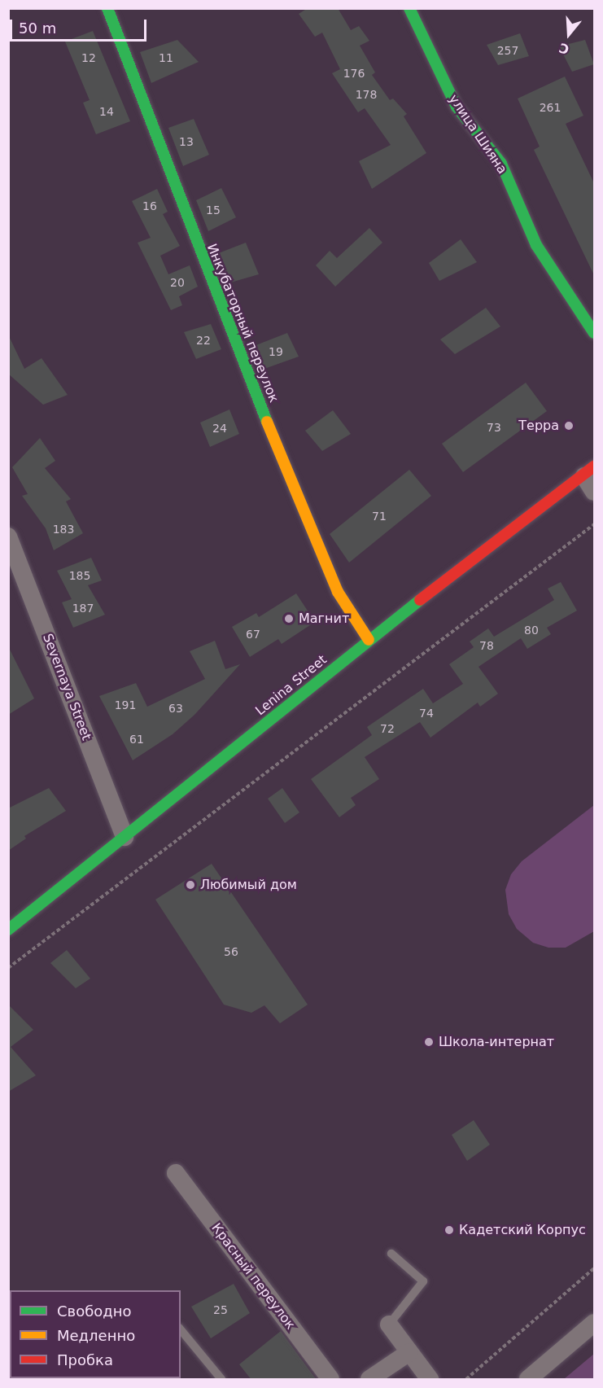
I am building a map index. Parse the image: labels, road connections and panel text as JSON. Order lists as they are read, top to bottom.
{
  "streets": {
    "street": [
      "улица Шияна",
      "Инкубаторный переулок",
      "Lenina Street",
      "Severnaya Street",
      "Красный переулок"
    ]
  },
  "crossings": [
    ["Инкубаторный переулок", "Lenina Street"],
    ["Lenina Street", "Severnaya Street"]
  ],
  "places": [
    "Терра",
    "Магнит",
    "Любимый дом",
    "Школа-интернат",
    "Кадетский Корпус"
  ],
  "house_numbers": [
    "257",
    "12",
    "11",
    "176",
    "178",
    "261",
    "14",
    "13",
    "16",
    "15",
    "20",
    "22",
    "19",
    "73",
    "24",
    "71",
    "183",
    "185",
    "187",
    "80",
    "67",
    "78",
    "191",
    "63",
    "74",
    "72",
    "61",
    "56",
    "25"
  ],
  "legend": ["Свободно", "Медленно", "Пробка"],
  "scale_bar": "50 m",
  "north": "bottom"
}
